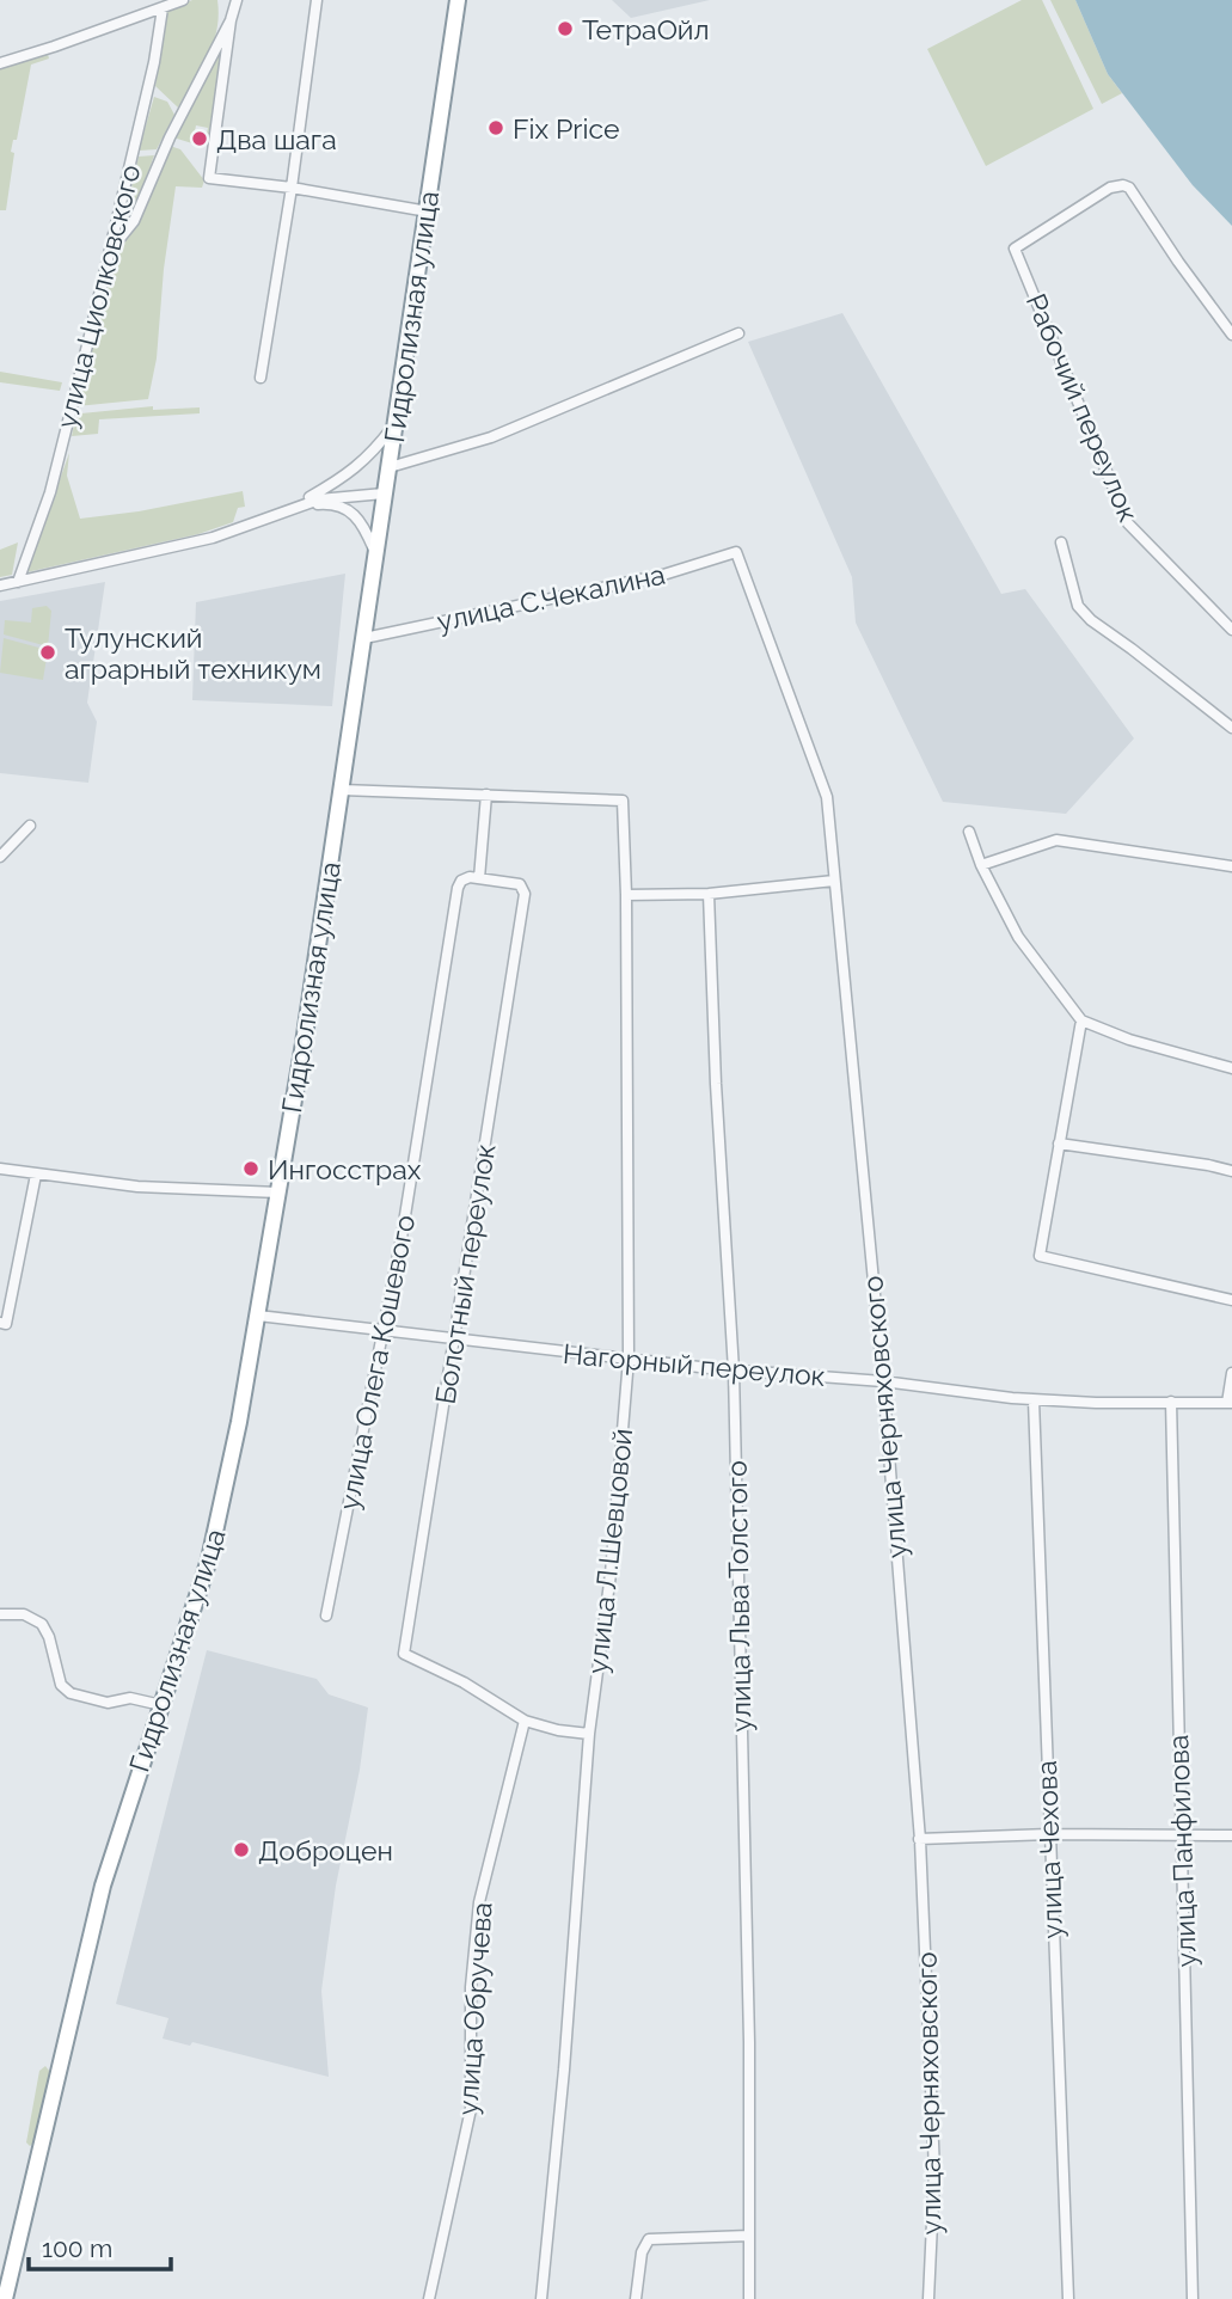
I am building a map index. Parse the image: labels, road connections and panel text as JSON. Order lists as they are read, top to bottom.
{
  "streets": {
    "highway": ["Гидролизная улица"],
    "street": [
      "улица Циолковского",
      "Рабочий переулок",
      "улица С.Чекалина",
      "Болотный переулок",
      "улица Олега Кошевого",
      "Нагорный переулок",
      "улица Черняховского",
      "улица Л.Шевцовой",
      "улица Льва Толстого",
      "улица Чехова",
      "улица Панфилова",
      "улица Обручева"
    ]
  },
  "crossings": [
    ["Гидролизная улица", "улица С.Чекалина"],
    ["Гидролизная улица", "Нагорный переулок"],
    ["улица С.Чекалина", "улица Черняховского"],
    ["Болотный переулок", "улица Олега Кошевого"],
    ["Болотный переулок", "Нагорный переулок"],
    ["Болотный переулок", "улица Обручева"],
    ["улица Олега Кошевого", "Нагорный переулок"],
    ["Нагорный переулок", "улица Черняховского"],
    ["Нагорный переулок", "улица Л.Шевцовой"],
    ["Нагорный переулок", "улица Льва Толстого"],
    ["Нагорный переулок", "улица Чехова"],
    ["Нагорный переулок", "улица Панфилова"]
  ],
  "places": [
    "ТетраОйл",
    "Fix Price",
    "Два шага",
    "Тулунский аграрный техникум",
    "Ингосстрах",
    "Доброцен"
  ],
  "scale_bar": "100 m"
}
